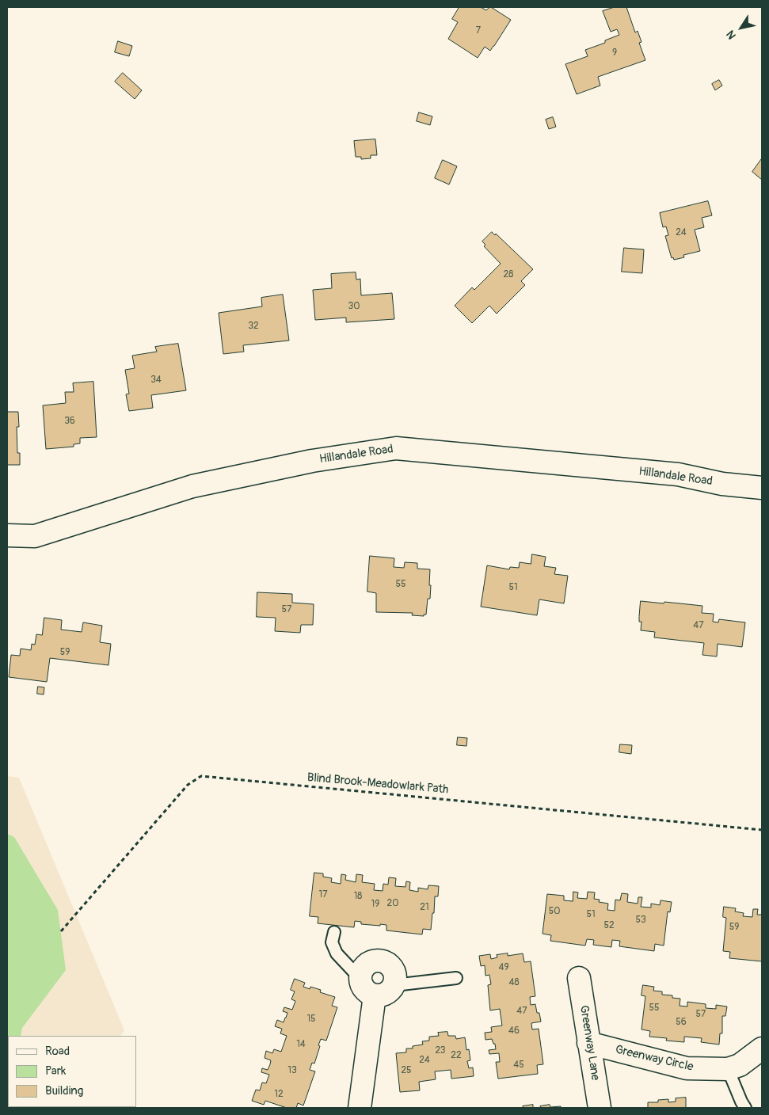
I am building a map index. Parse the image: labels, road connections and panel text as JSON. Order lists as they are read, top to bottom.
{
  "streets": {
    "street": ["Hillandale Road", "Greenway Lane", "Greenway Circle"],
    "path": ["Blind Brook-Meadowlark Path"]
  },
  "crossings": [
    ["Greenway Lane", "Greenway Circle"]
  ],
  "house_numbers": [
    "7",
    "9",
    "24",
    "28",
    "30",
    "32",
    "34",
    "36",
    "55",
    "51",
    "57",
    "47",
    "59",
    "17",
    "18",
    "20",
    "19",
    "21",
    "50",
    "51",
    "53",
    "52",
    "59",
    "49",
    "48",
    "55",
    "47",
    "57",
    "15",
    "56",
    "46",
    "14",
    "23",
    "22",
    "24",
    "45",
    "13",
    "25",
    "12"
  ],
  "legend": ["Road", "Park", "Building"],
  "north": "bottom left"
}
